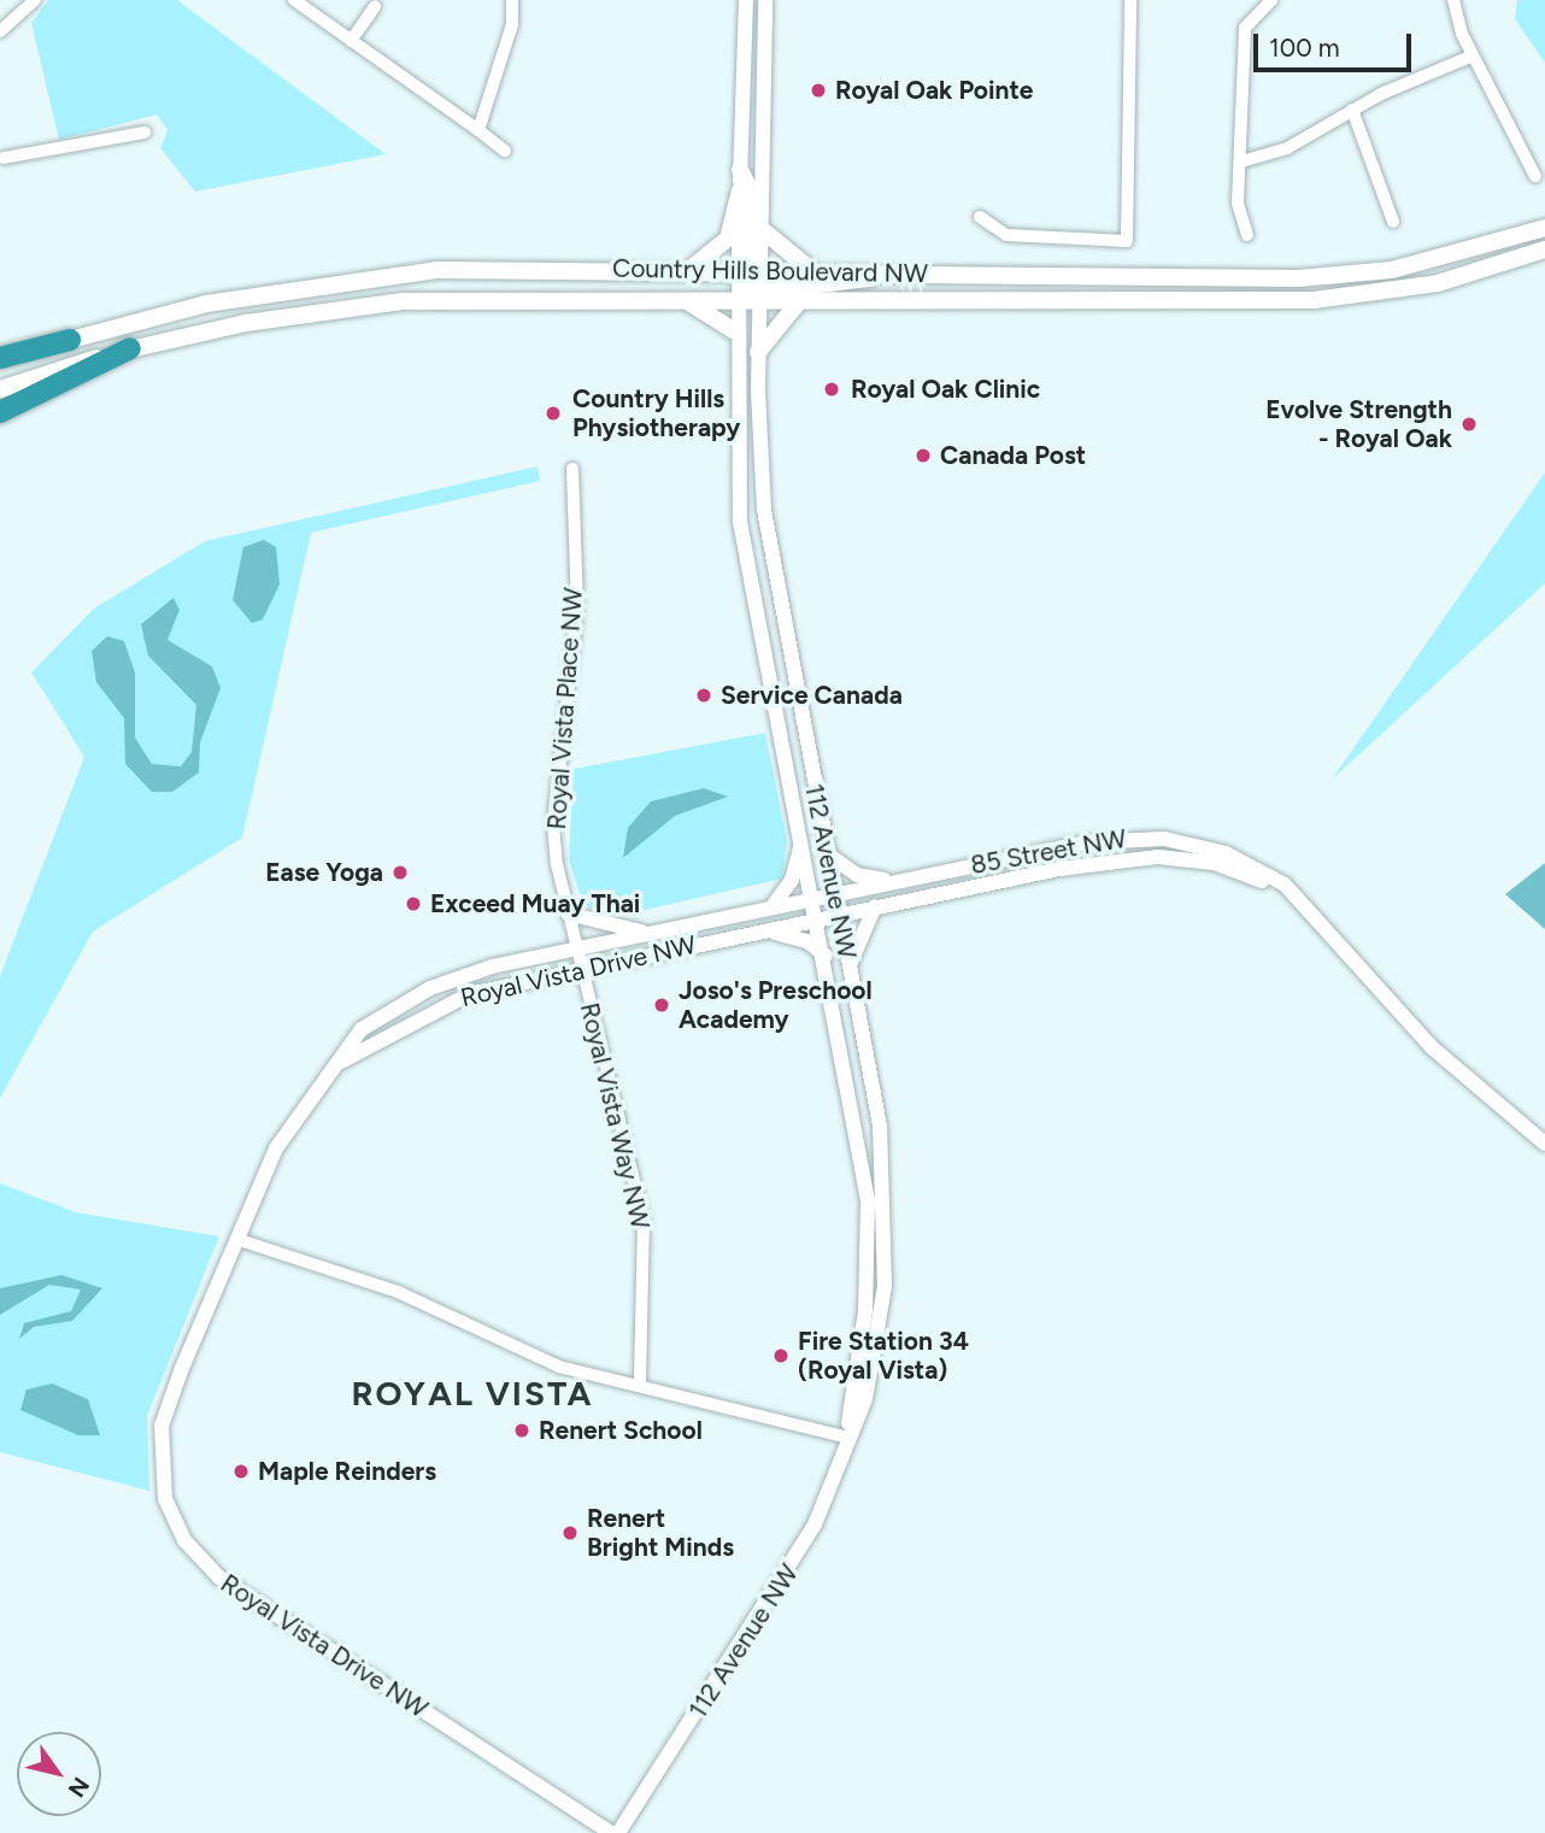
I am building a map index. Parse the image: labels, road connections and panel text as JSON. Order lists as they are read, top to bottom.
{
  "streets": {
    "main road": ["Country Hills Boulevard NW"],
    "street": [
      "Royal Vista Place NW",
      "85 Street NW",
      "112 Avenue NW",
      "Royal Vista Drive NW",
      "Royal Vista Way NW"
    ]
  },
  "crossings": [
    ["Country Hills Boulevard NW", "112 Avenue NW"],
    ["Royal Vista Place NW", "Royal Vista Drive NW"],
    ["Royal Vista Place NW", "Royal Vista Way NW"],
    ["85 Street NW", "112 Avenue NW"],
    ["85 Street NW", "Royal Vista Drive NW"],
    ["112 Avenue NW", "Royal Vista Drive NW"],
    ["Royal Vista Drive NW", "Royal Vista Way NW"]
  ],
  "districts": ["ROYAL VISTA"],
  "places": [
    "Royal Oak Pointe",
    "Royal Oak Clinic",
    "Country Hills Physiotherapy",
    "Evolve Strength - Royal Oak",
    "Canada Post",
    "Service Canada",
    "Ease Yoga",
    "Exceed Muay Thai",
    "Joso's Preschool Academy",
    "Fire Station 34 (Royal Vista)",
    "Renert School",
    "Maple Reinders",
    "Renert Bright Minds"
  ],
  "scale_bar": "100 m",
  "north": "bottom right"
}
